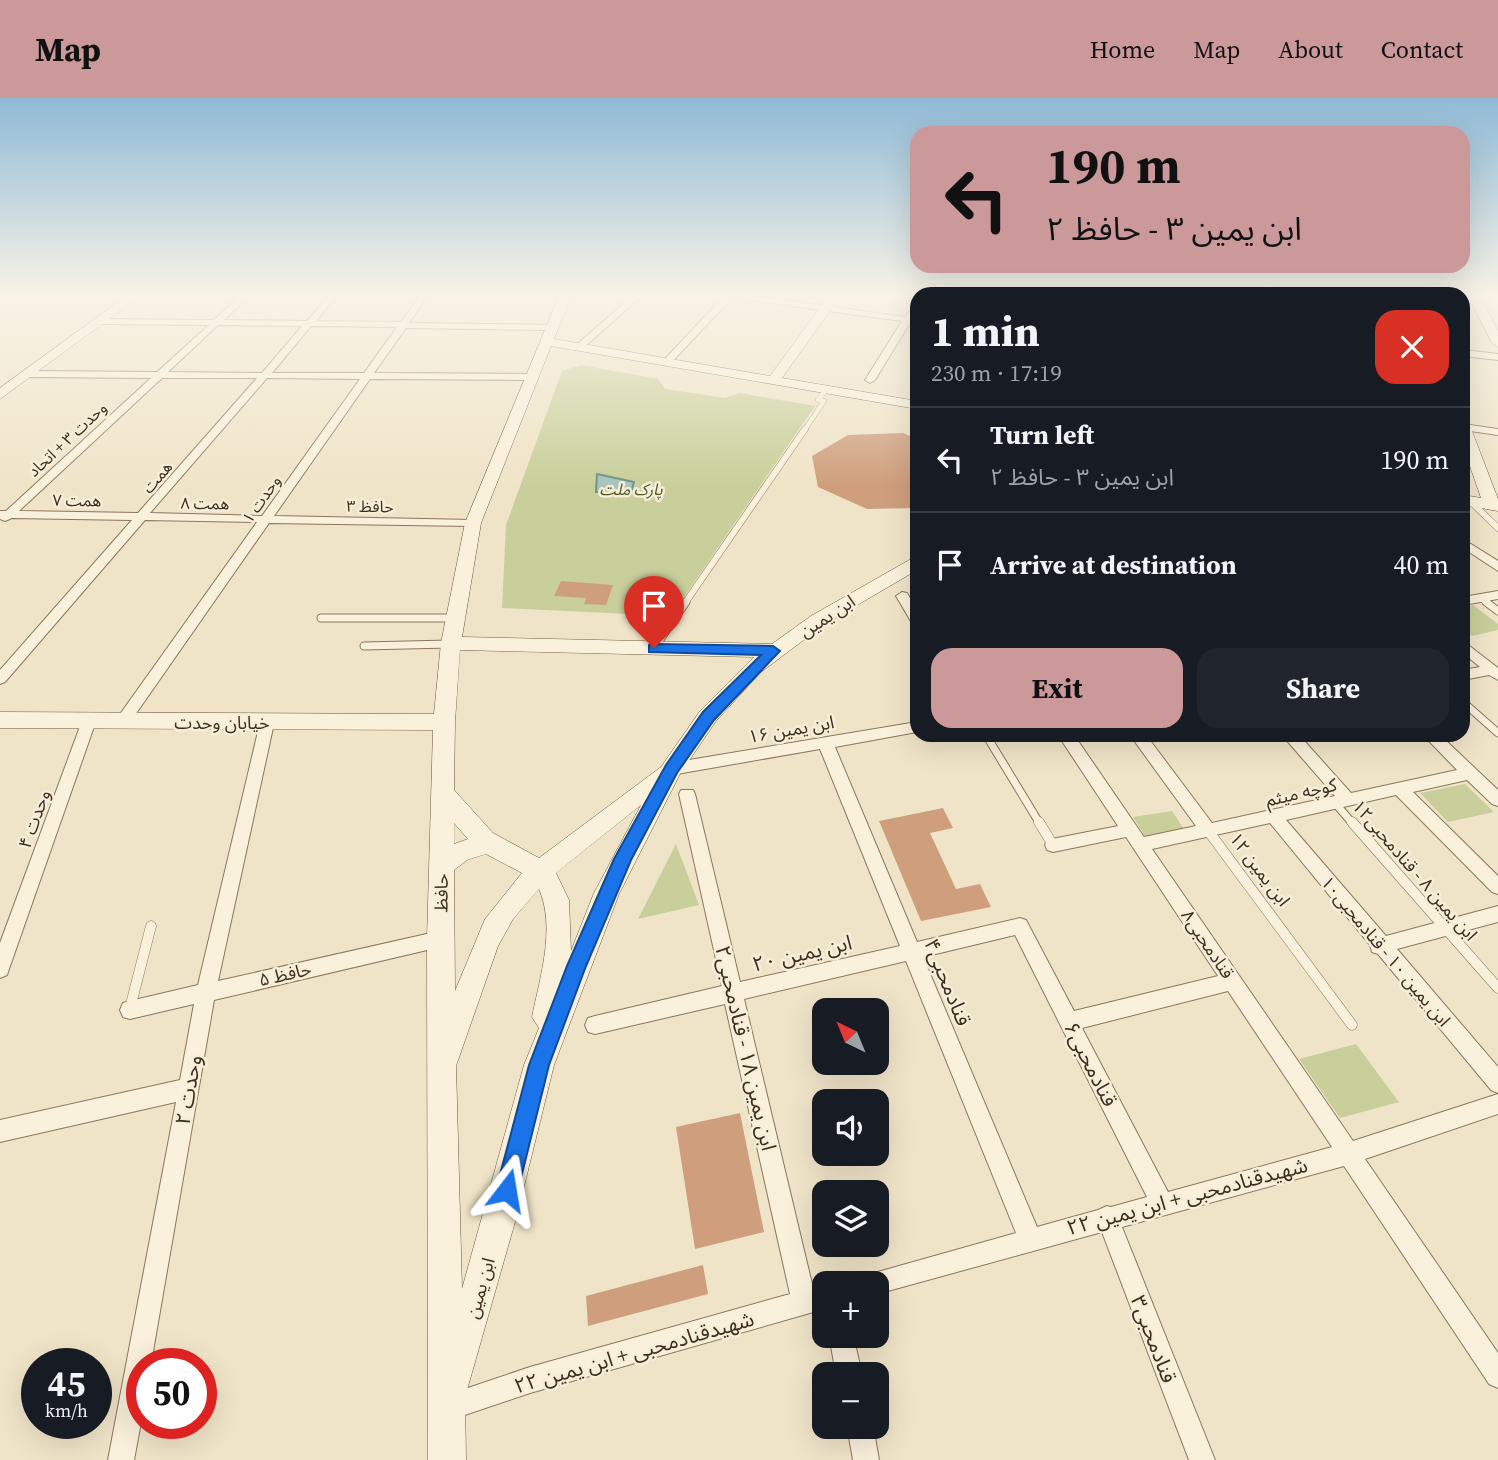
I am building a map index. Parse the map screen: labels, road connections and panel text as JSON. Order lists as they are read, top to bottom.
{
  "streets": {
    "main road": ["ابن یمین", "خیابان وحدت", "حافظ"],
    "street": [
      "وحدت ۳ + اتحاد",
      "همت",
      "وحدت ۱",
      "همت ۷",
      "همت ۸",
      "حافظ ۳",
      "ابن یمین ۱۶",
      "کوچه میثم",
      "وحدت ۴",
      "ابن یمین ۱۲",
      "قنادمحبی۸",
      "ابن یمین ۱۰ - قنادمحبی۱۰",
      "ابن یمین ۲۰",
      "حافظ ۵",
      "قنادمحبی۴",
      "ابن یمین ۱۸ - قنادمحبی۲",
      "قنادمحبی۶",
      "وحدت ۲",
      "شهیدقنادمحبی + ابن یمین ۲۲",
      "قنادمحبی۳"
    ],
    "lane": ["ابن یمین ۸ - قنادمحبی۱۲"]
  },
  "crossings": [
    ["وحدت ۳ + اتحاد", "همت ۷"],
    ["همت", "همت ۷"],
    ["همت", "همت ۸"],
    ["وحدت ۱", "همت ۸"],
    ["وحدت ۱", "حافظ ۳"],
    ["وحدت ۱", "خیابان وحدت"],
    ["همت ۷", "همت ۸"],
    ["همت ۸", "حافظ ۳"],
    ["حافظ ۳", "حافظ"],
    ["ابن یمین", "ابن یمین ۱۶"],
    ["ابن یمین", "حافظ"],
    ["ابن یمین", "شهیدقنادمحبی + ابن یمین ۲۲"],
    ["خیابان وحدت", "وحدت ۴"],
    ["خیابان وحدت", "حافظ"],
    ["خیابان وحدت", "وحدت ۲"],
    ["ابن یمین ۱۶", "قنادمحبی۴"],
    ["کوچه میثم", "ابن یمین ۱۲"],
    ["کوچه میثم", "ابن یمین ۸ - قنادمحبی۱۲"],
    ["کوچه میثم", "قنادمحبی۸"],
    ["کوچه میثم", "ابن یمین ۱۰ - قنادمحبی۱۰"],
    ["حافظ", "حافظ ۵"],
    ["حافظ", "شهیدقنادمحبی + ابن یمین ۲۲"],
    ["قنادمحبی۸", "شهیدقنادمحبی + ابن یمین ۲۲"],
    ["ابن یمین ۲۰", "قنادمحبی۴"],
    ["ابن یمین ۲۰", "ابن یمین ۱۸ - قنادمحبی۲"],
    ["ابن یمین ۲۰", "قنادمحبی۶"],
    ["حافظ ۵", "وحدت ۲"],
    ["قنادمحبی۴", "شهیدقنادمحبی + ابن یمین ۲۲"],
    ["قنادمحبی۶", "شهیدقنادمحبی + ابن یمین ۲۲"],
    ["شهیدقنادمحبی + ابن یمین ۲۲", "قنادمحبی۳"]
  ],
  "parks": ["پارک ملت"],
  "north": "top left",
  "page": {
    "header": "Map",
    "nav": [
      "Home",
      "Map",
      "About",
      "Contact"
    ],
    "turn": ["190 m", "ابن یمین ۳ - حافظ ۲"],
    "heading": ["1 min", "230 m · 17:19"],
    "list": [
      {
        "name": "Turn left",
        "note": "ابن یمین ۳ - حافظ ۲",
        "value": "190 m"
      },
      {
        "name": "Arrive at destination",
        "value": "40 m"
      }
    ],
    "buttons": ["Exit", "Share"],
    "map_buttons": ["+", "−"],
    "speed": "45 km/h",
    "limit": "50"
  }
}
